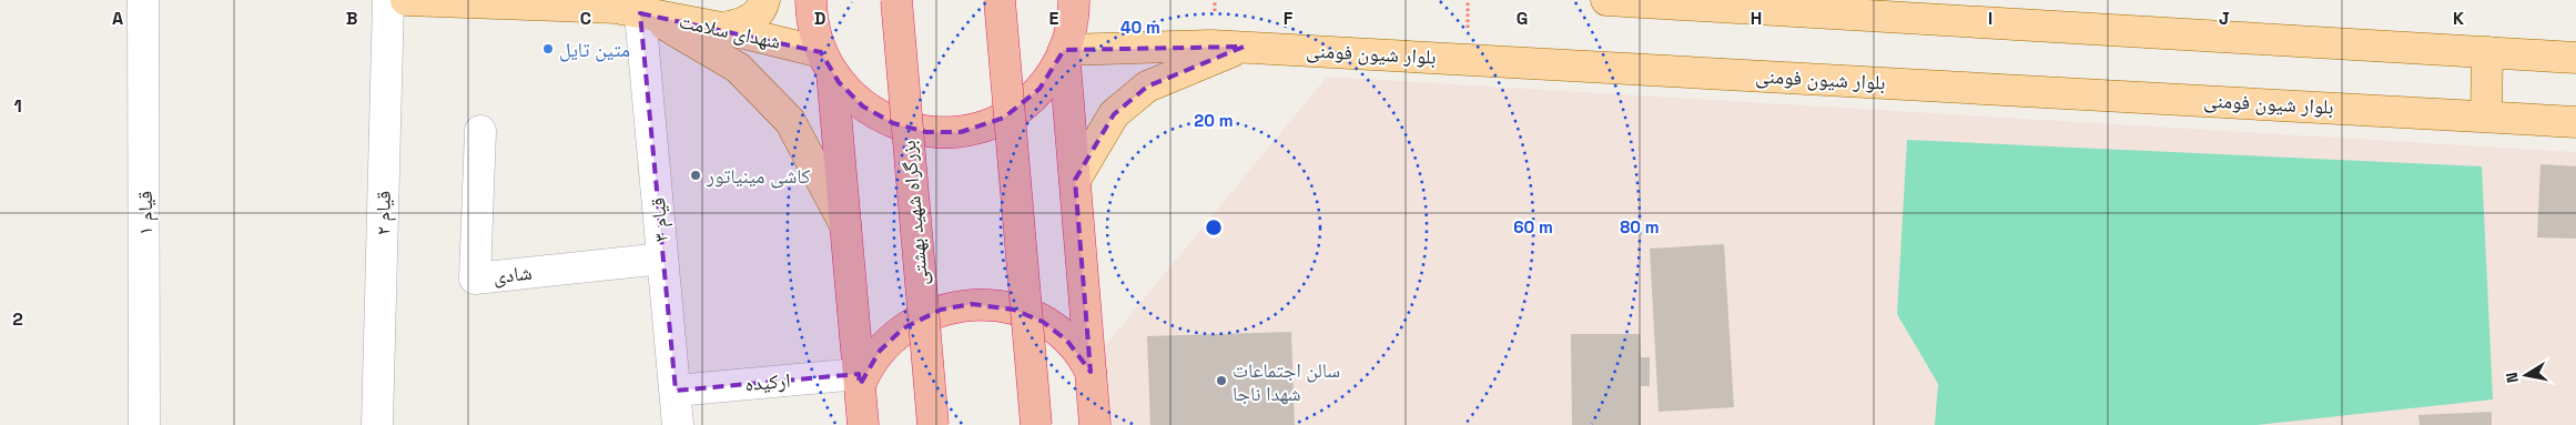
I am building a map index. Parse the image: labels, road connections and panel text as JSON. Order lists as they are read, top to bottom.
{
  "streets": {
    "highway": ["بزرگراه شهید بهشتی"],
    "main road": ["شهدای سلامت", "بلوار شیون فومنی"],
    "street": [
      "قیام ۱",
      "قیام ۲",
      "قیام ۳",
      "شادی",
      "ارکیده"
    ]
  },
  "crossings": [
    ["شهدای سلامت", "قیام ۳"],
    ["قیام ۳", "شادی"],
    ["قیام ۳", "ارکیده"]
  ],
  "places": ["متین تایل", "کاشی مینیاتور", "سالن اجتماعات شهدا ناجا"],
  "north": "left",
  "grid": {
    "columns": [
      "A",
      "B",
      "C",
      "D",
      "E",
      "F",
      "G",
      "H",
      "I",
      "J",
      "K"
    ],
    "rows": ["1", "2"]
  },
  "rings": [
    "40 m",
    "20 m",
    "60 m",
    "80 m"
  ]
}
